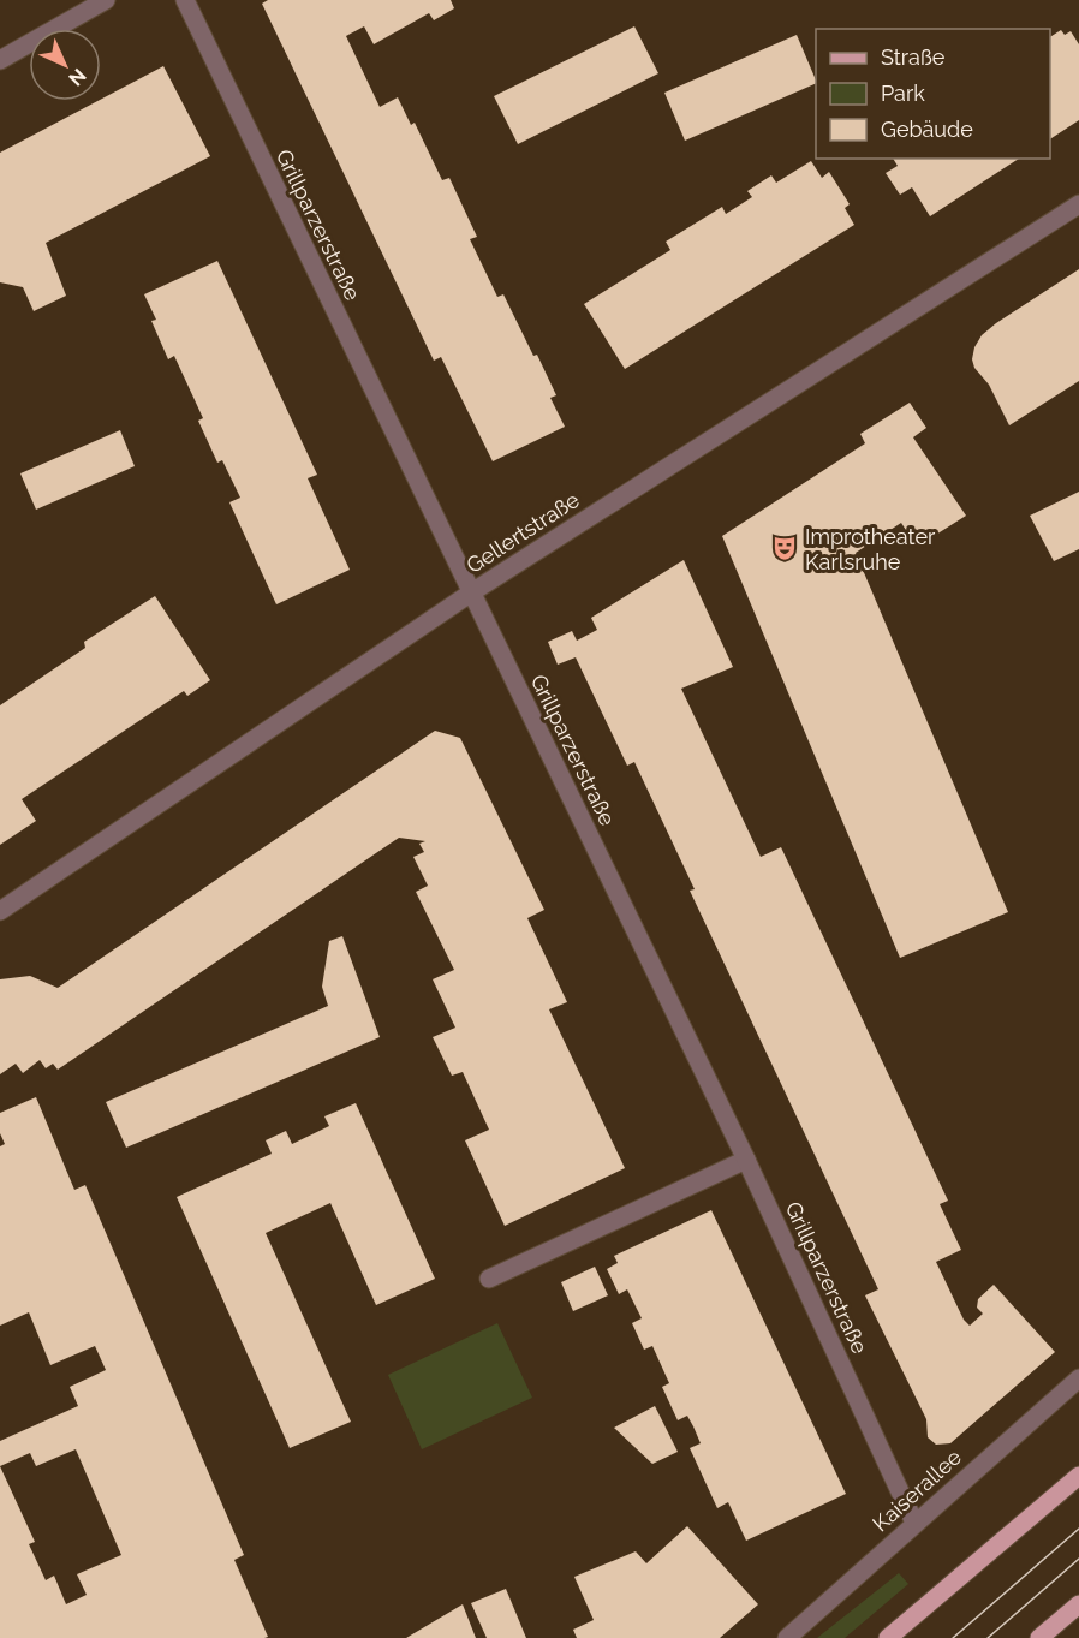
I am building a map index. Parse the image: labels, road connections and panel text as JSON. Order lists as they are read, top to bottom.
{
  "streets": {
    "street": ["Grillparzerstraße", "Gellertstraße", "Kaiserallee"]
  },
  "crossings": [
    ["Grillparzerstraße", "Gellertstraße"],
    ["Grillparzerstraße", "Kaiserallee"]
  ],
  "places": {
    "theatre": ["Improtheater Karlsruhe"]
  },
  "legend": ["Straße", "Park", "Gebäude"],
  "north": "bottom right"
}
